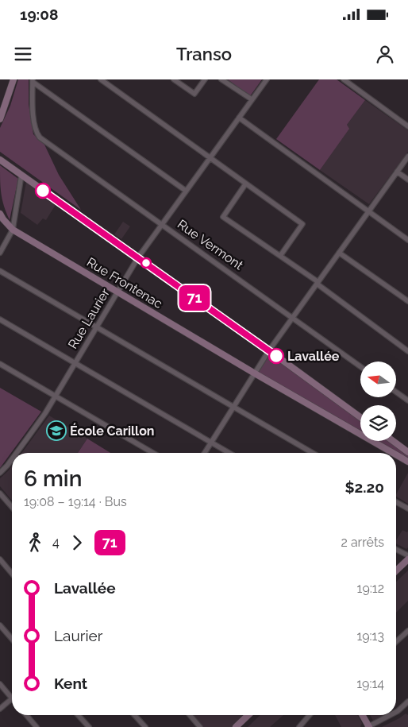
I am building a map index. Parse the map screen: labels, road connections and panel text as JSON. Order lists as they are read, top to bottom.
{
  "streets": {
    "main road": ["Rue Frontenac"],
    "street": ["Rue Vermont", "Rue Laurier"]
  },
  "crossings": [
    ["Rue Vermont", "Rue Laurier"],
    ["Rue Frontenac", "Rue Laurier"]
  ],
  "places": {
    "other": ["Lavallée"],
    "school or university": ["École Carillon"]
  },
  "lines": ["bus line 71"],
  "north": "left",
  "page": {
    "status": "19:08",
    "header": "Transo",
    "on_map": "71",
    "heading": ["6 min", "19:08 – 19:14 · Bus", "$2.20"],
    "legs": ["4", "71", "2 arrêts"],
    "list": [
      {
        "name": "Lavallée",
        "value": "19:12"
      },
      {
        "name": "Laurier",
        "value": "19:13"
      },
      {
        "name": "Kent",
        "value": "19:14"
      }
    ]
  }
}
